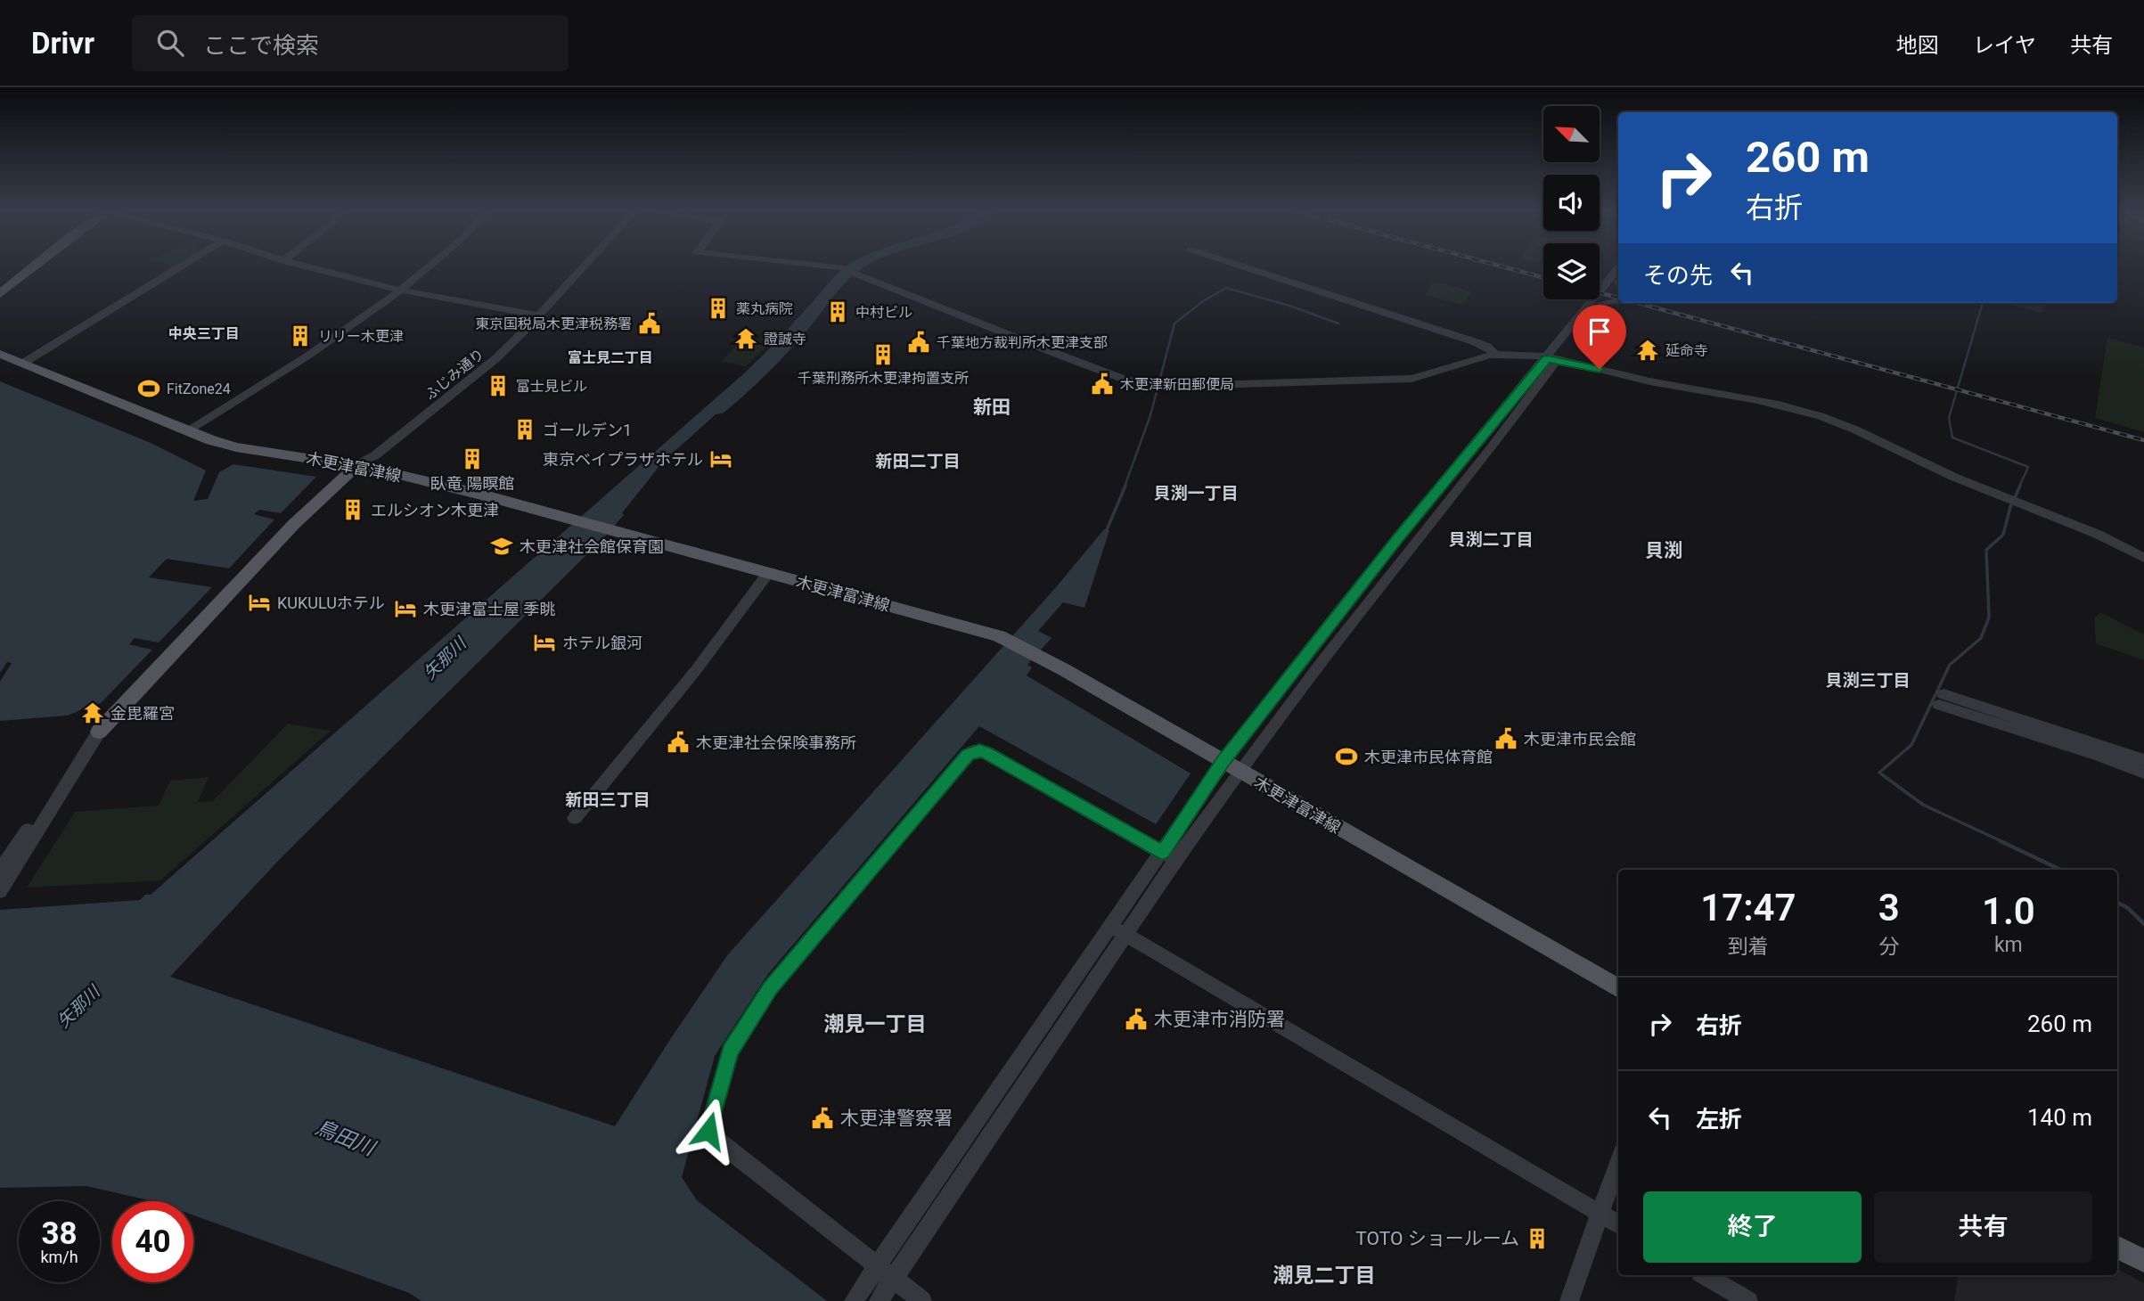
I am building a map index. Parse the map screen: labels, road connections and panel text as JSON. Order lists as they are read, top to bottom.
{
  "streets": {
    "main road": ["木更津富津線"],
    "street": ["ふじみ通り"]
  },
  "crossings": [
    ["ふじみ通り", "木更津富津線"]
  ],
  "districts": [
    "中央三丁目",
    "富士見二丁目",
    "新田",
    "新田二丁目",
    "貝渕一丁目",
    "貝渕二丁目",
    "貝渕",
    "貝渕三丁目",
    "新田三丁目",
    "潮見一丁目",
    "潮見二丁目"
  ],
  "water": ["矢那川", "鳥田川"],
  "places": {
    "building": [
      "薬丸病院",
      "中村ビル",
      "リリー木更津",
      "千葉刑務所木更津拘置支所",
      "富士見ビル",
      "ゴールデン1",
      "臥竜 陽瞑館",
      "エルシオン木更津",
      "TOTO ショールーム"
    ],
    "public building": [
      "東京国税局木更津税務署",
      "千葉地方裁判所木更津支部",
      "木更津新田郵便局",
      "木更津市民会館",
      "木更津社会保険事務所",
      "木更津市消防署",
      "木更津警察署"
    ],
    "temple": ["證誠寺", "延命寺", "金毘羅宮"],
    "sports": ["FitZone24", "木更津市民体育館"],
    "hotel": [
      "東京ベイプラザホテル",
      "KUKULUホテル",
      "木更津富士屋 季眺",
      "ホテル銀河"
    ],
    "school or university": ["木更津社会館保育園"]
  },
  "north": "top left",
  "page": {
    "header": "Drivr",
    "search": "ここで検索",
    "nav": ["地図", "レイヤ", "共有"],
    "turn": ["260 m", "右折"],
    "then": "その先",
    "eta": [
      "17:47",
      "到着",
      "3",
      "分",
      "1.0",
      "km"
    ],
    "list": [
      {
        "name": "右折",
        "value": "260 m"
      },
      {
        "name": "左折",
        "value": "140 m"
      }
    ],
    "buttons": ["終了", "共有"],
    "speed": "38 km/h",
    "limit": "40"
  }
}
